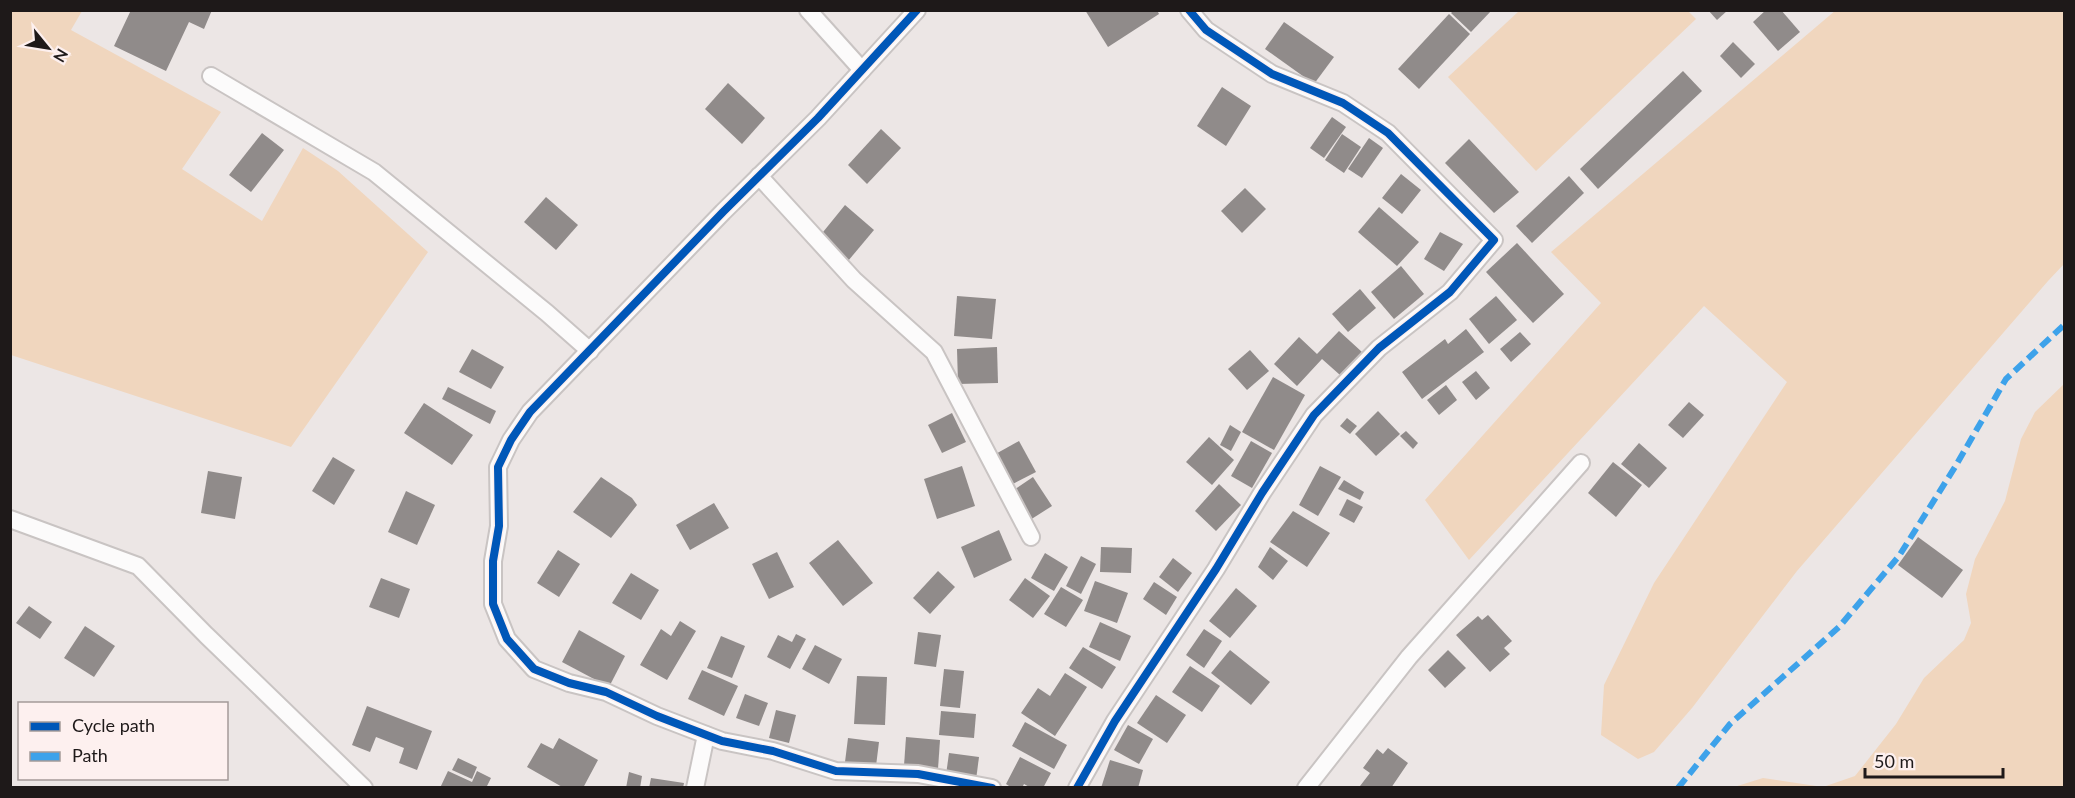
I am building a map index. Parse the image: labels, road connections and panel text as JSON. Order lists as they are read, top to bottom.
{
  "legend": ["Cycle path", "Path"],
  "scale_bar": "50 m",
  "north": "bottom right"
}
